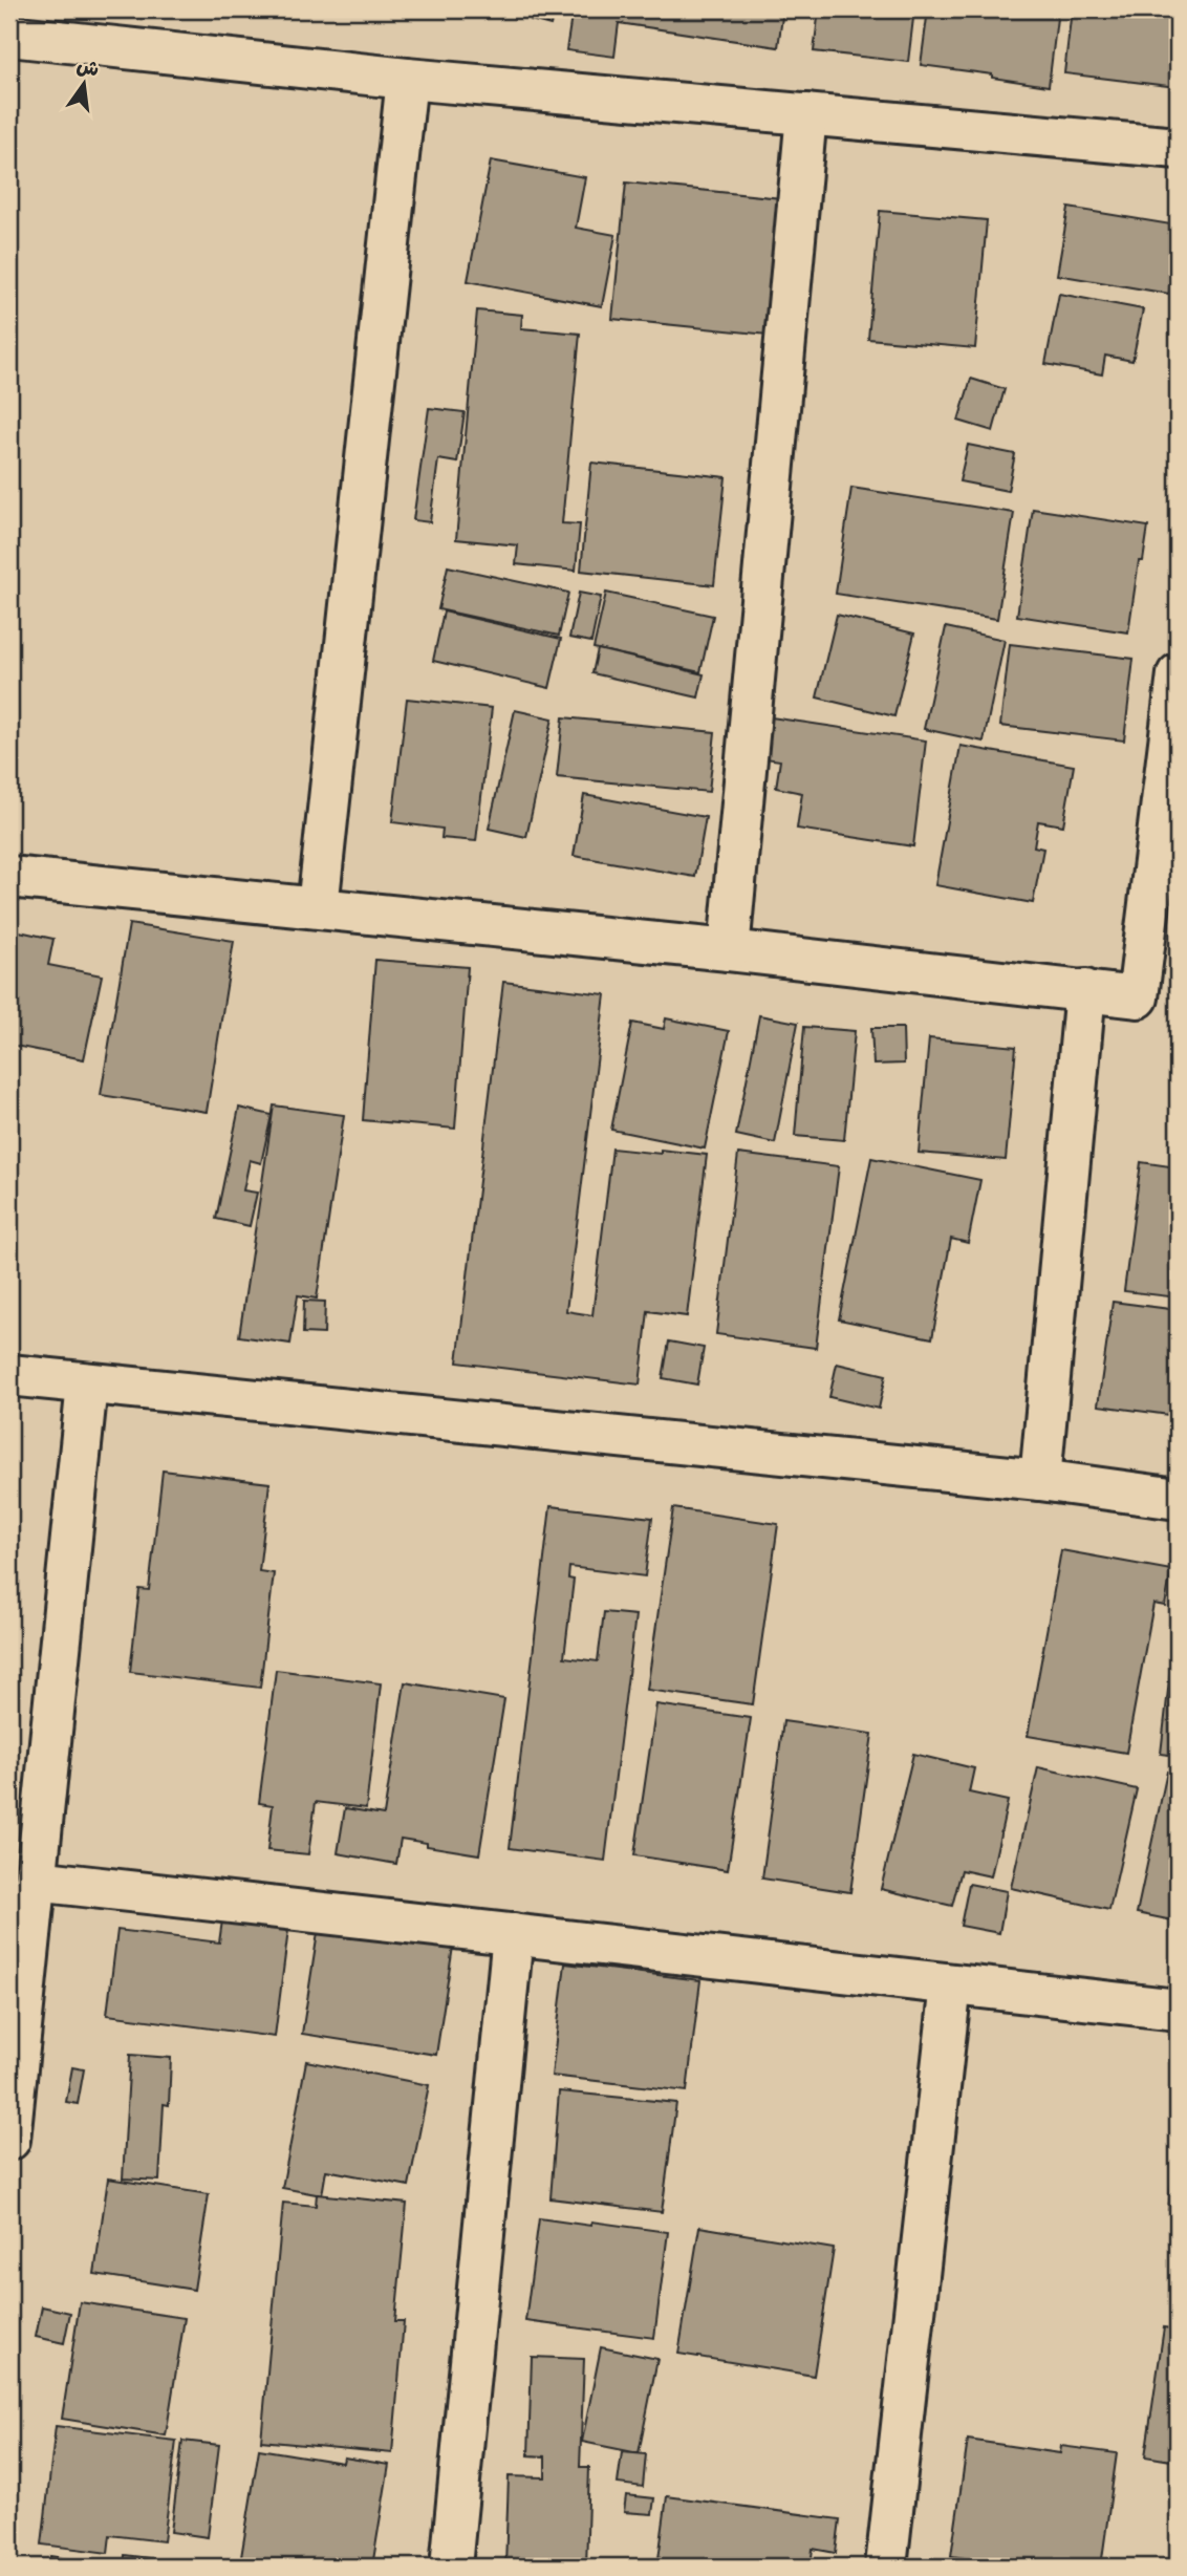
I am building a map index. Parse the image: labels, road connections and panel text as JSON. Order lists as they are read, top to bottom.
{
  "north": "top"
}
